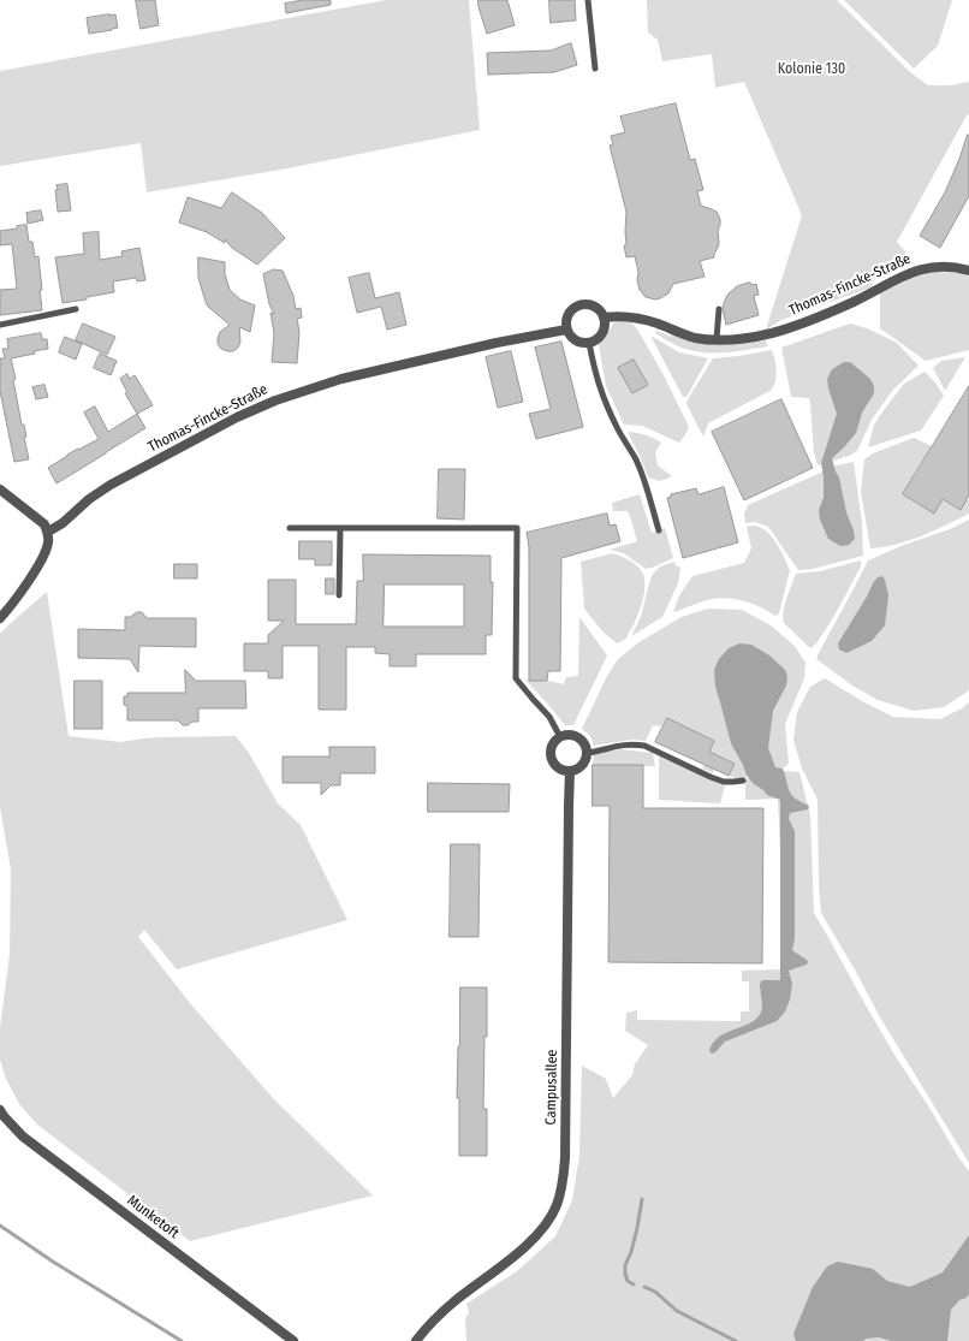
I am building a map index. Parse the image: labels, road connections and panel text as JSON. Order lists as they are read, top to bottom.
{
  "streets": {
    "street": ["Thomas-Fincke-Straße", "Campusallee", "Munketoft"]
  },
  "parks": ["Kolonie 130"]
}
